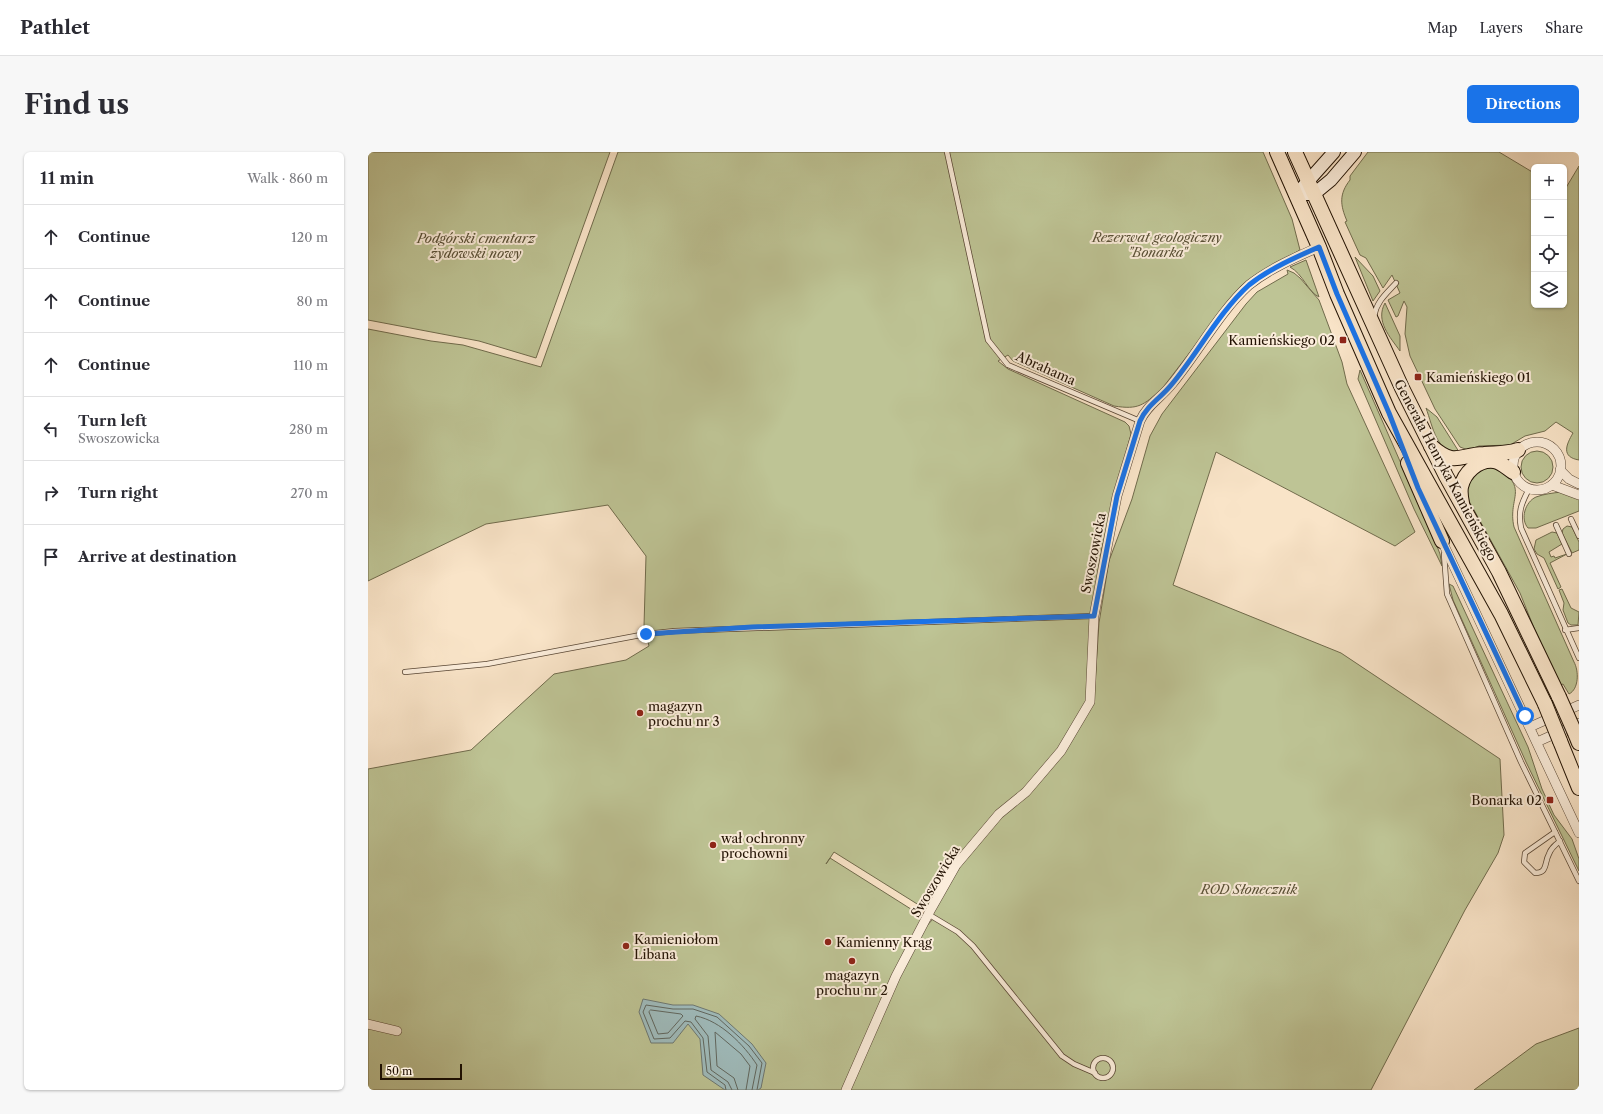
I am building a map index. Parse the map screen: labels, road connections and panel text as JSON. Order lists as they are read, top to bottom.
{
  "streets": {
    "main road": ["Generała Henryka Kamieńskiego"],
    "street": ["Swoszowicka"],
    "lane": ["Abrahama"]
  },
  "crossings": [
    ["Abrahama", "Swoszowicka"],
    ["Generała Henryka Kamieńskiego", "Swoszowicka"]
  ],
  "parks": ["Rezerwat geologiczny \"Bonarka\"", "Podgórski cmentarz żydowski nowy", "ROD Słonecznik"],
  "places": {
    "transit": ["Kamieńskiego 02", "Kamieńskiego 01", "Bonarka 02"],
    "other": [
      "magazyn prochu nr 3",
      "wał ochronny prochowni",
      "Kamienny Krąg",
      "Kamieniołom Libana",
      "magazyn prochu nr 2"
    ]
  },
  "scale_bar": "50 m",
  "page": {
    "header": "Pathlet",
    "nav": ["Map", "Layers", "Share"],
    "buttons": "Directions",
    "title": "Find us",
    "heading": ["11 min", "Walk · 860 m"],
    "map_buttons": ["+", "−"],
    "list": [
      ["Continue", "120 m"],
      ["Continue", "80 m"],
      ["Continue", "110 m"],
      ["Turn left", "Swoszowicka", "280 m"],
      ["Turn right", "270 m"],
      "Arrive at destination"
    ],
    "scale": "50 m"
  }
}
